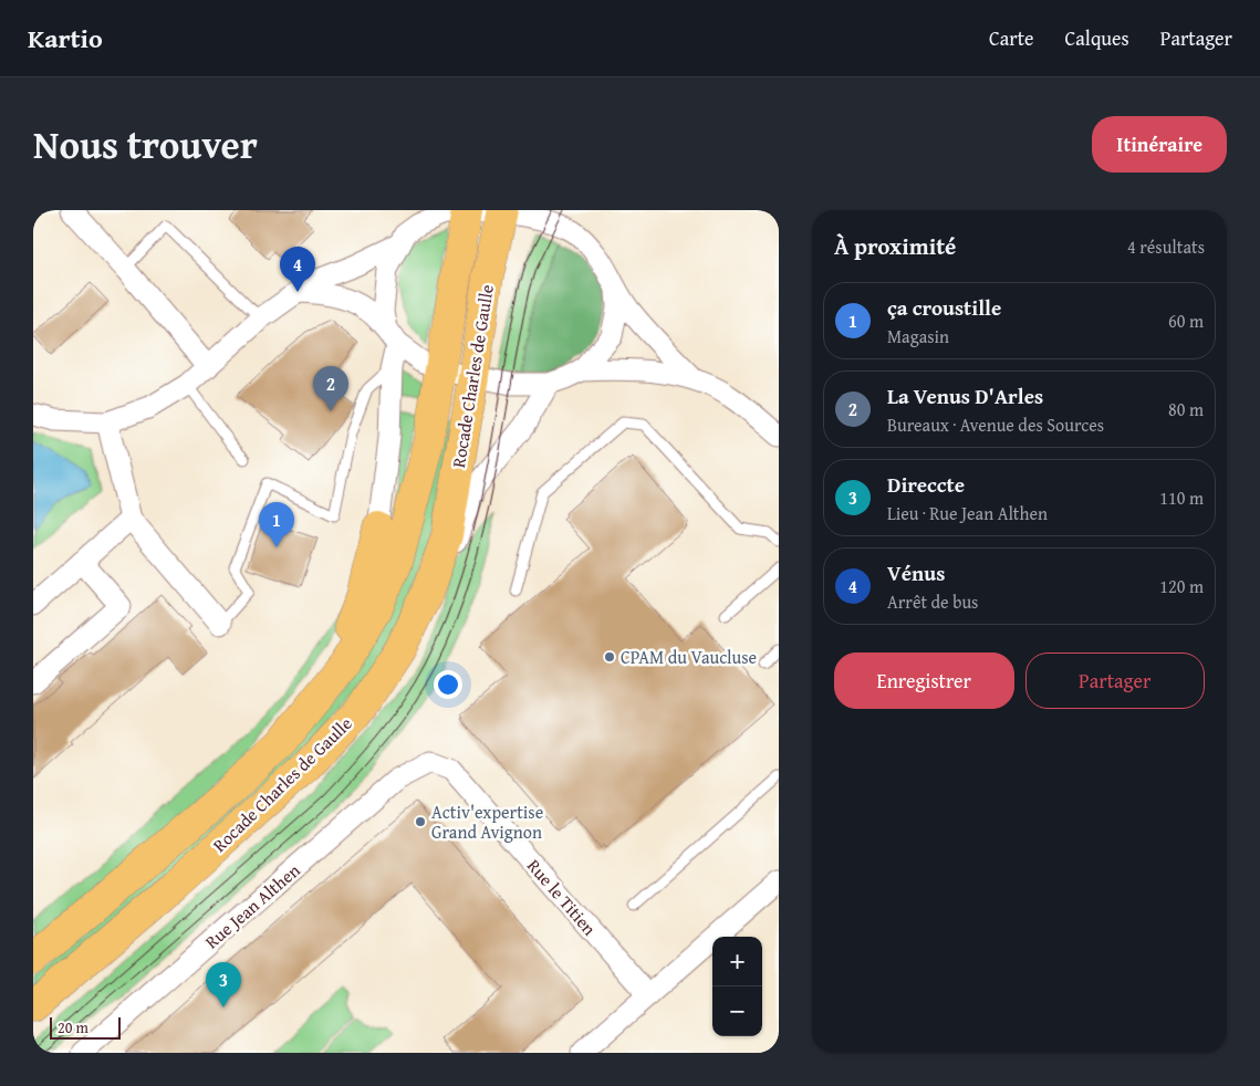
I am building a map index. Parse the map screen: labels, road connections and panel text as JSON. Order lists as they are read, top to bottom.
{
  "streets": {
    "main road": ["Rocade Charles de Gaulle"],
    "street": ["Rue le Titien", "Rue Jean Althen"]
  },
  "crossings": [
    ["Rue le Titien", "Rue Jean Althen"]
  ],
  "places": ["CPAM du Vaucluse", "Activ'expertise Grand Avignon"],
  "scale_bar": "20 m",
  "page": {
    "header": "Kartio",
    "nav": ["Carte", "Calques", "Partager"],
    "title": "Nous trouver",
    "buttons": [
      "Itinéraire",
      ["Enregistrer", "Partager"]
    ],
    "heading": ["À proximité", "4 résultats"],
    "pins": [
      "4",
      "2",
      "1",
      "3"
    ],
    "list": [
      {
        "mark": "1",
        "name": "ça croustille",
        "note": "Magasin",
        "value": "60 m"
      },
      {
        "mark": "2",
        "name": "La Venus D'Arles",
        "note": "Bureaux · Avenue des Sources",
        "value": "80 m"
      },
      {
        "mark": "3",
        "name": "Direccte",
        "note": "Lieu · Rue Jean Althen",
        "value": "110 m"
      },
      {
        "mark": "4",
        "name": "Vénus",
        "note": "Arrêt de bus",
        "value": "120 m"
      }
    ],
    "map_buttons": ["+", "−"],
    "scale": "20 m"
  }
}
